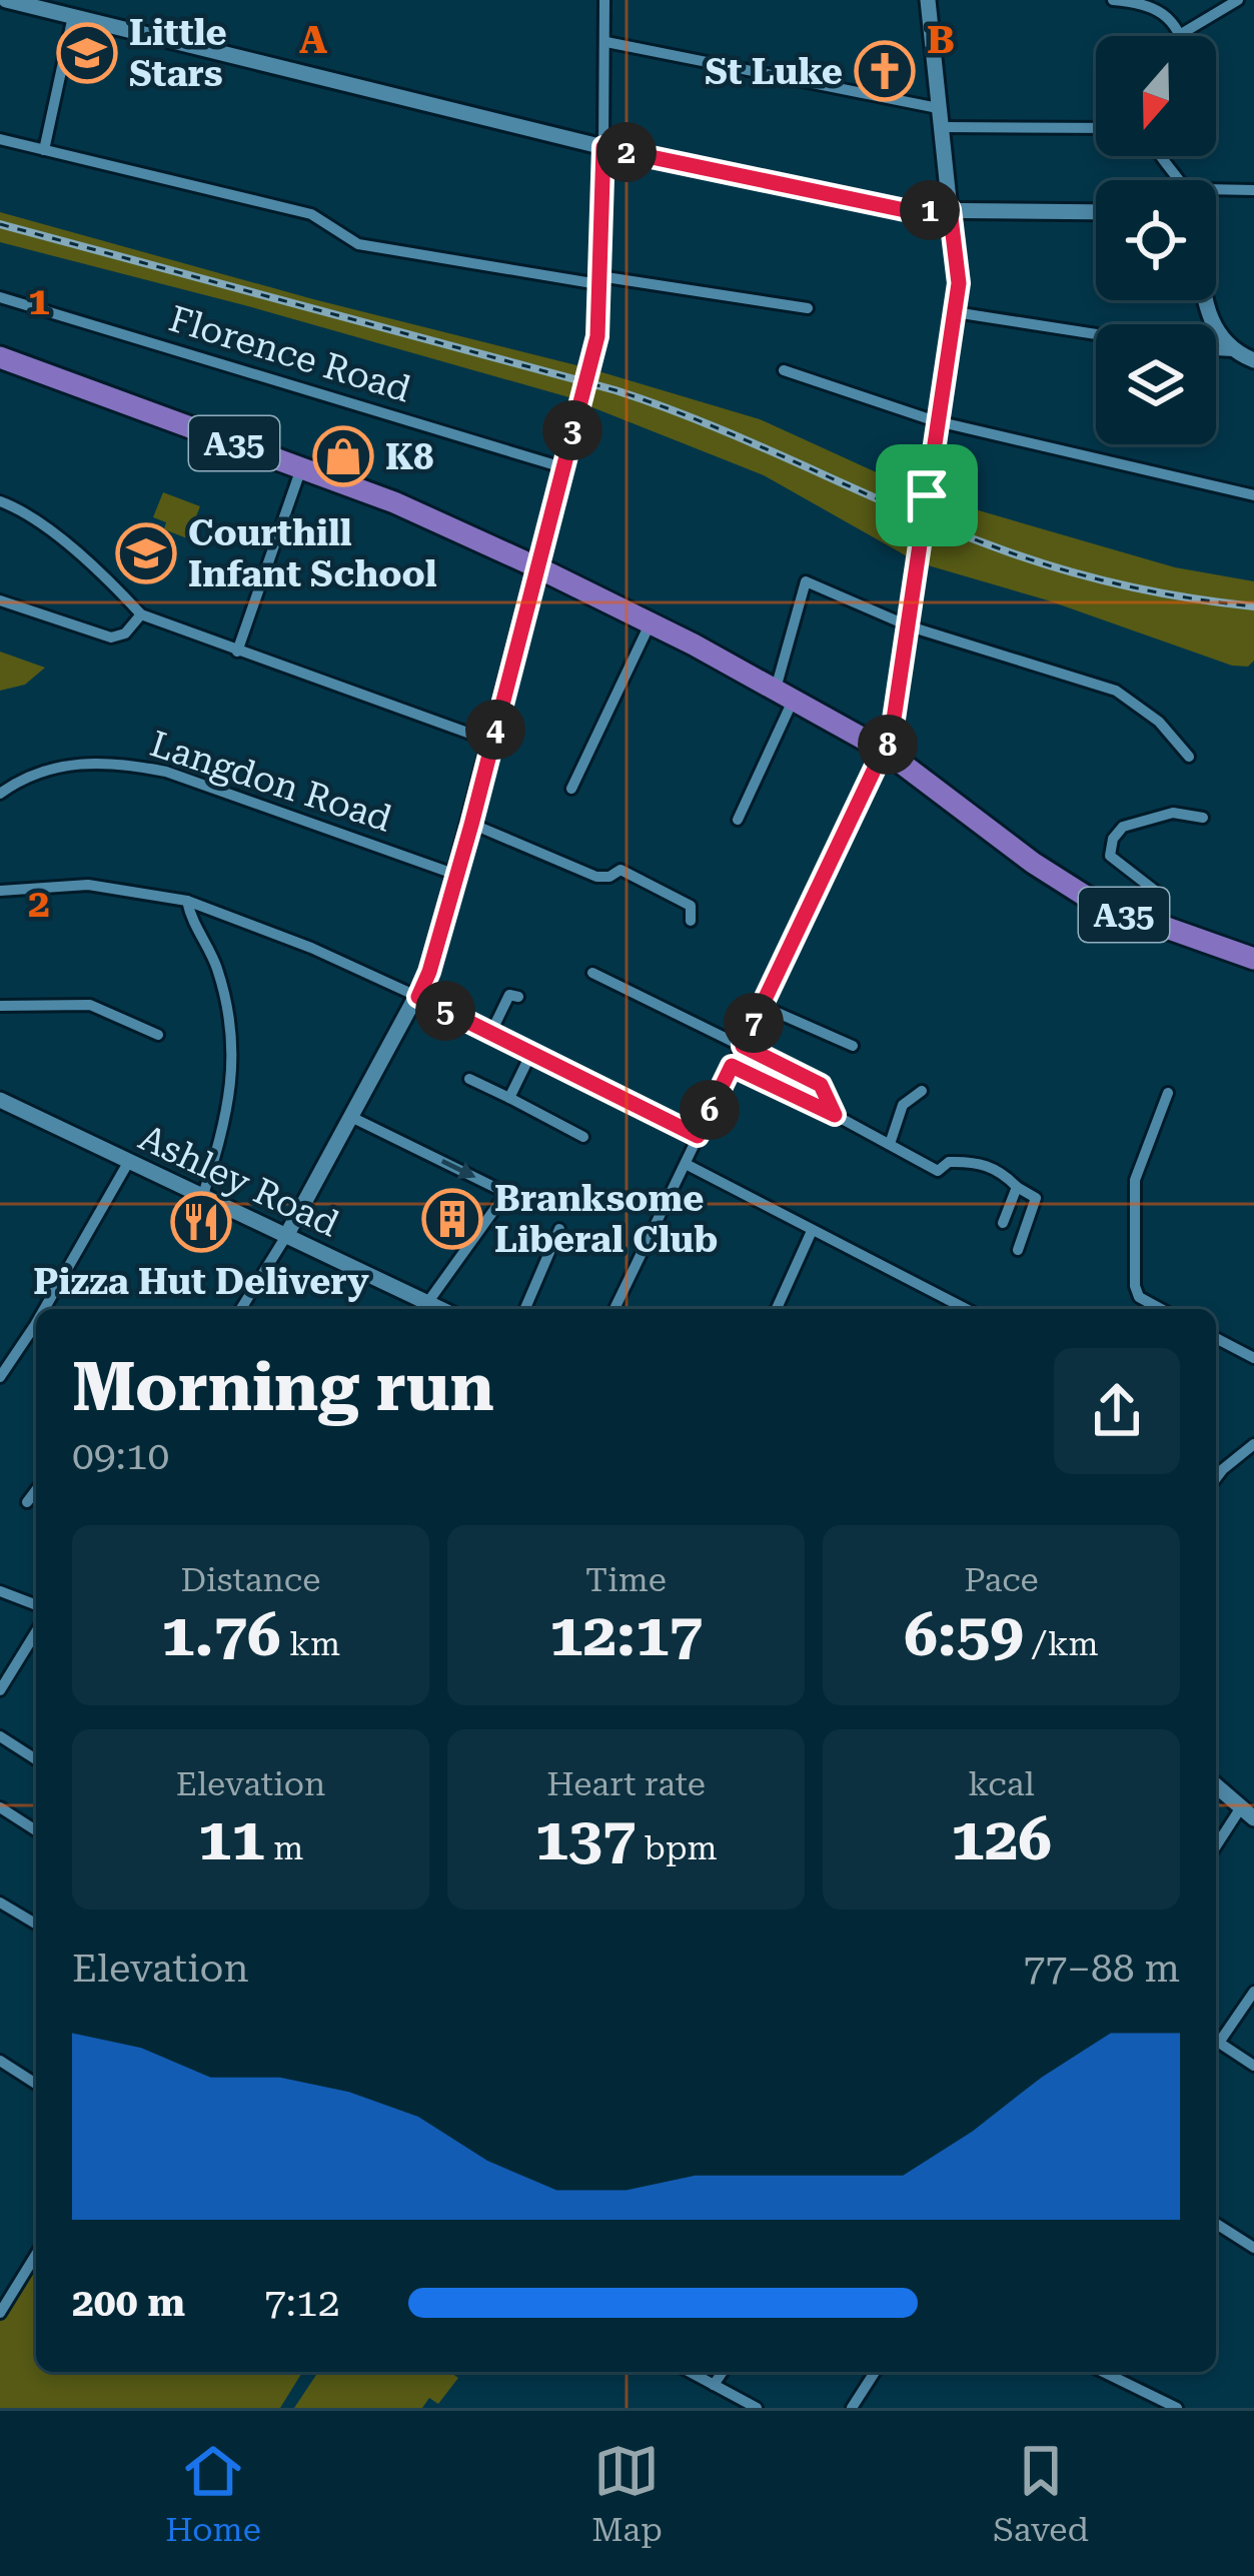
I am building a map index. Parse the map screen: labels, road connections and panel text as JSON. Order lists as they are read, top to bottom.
{
  "streets": {
    "highway": ["A35"],
    "street": ["Florence Road", "Langdon Road", "Ashley Road"]
  },
  "places": {
    "school or university": ["Little Stars", "Courthill Infant School"],
    "church": ["St Luke"],
    "shop": ["K8"],
    "building": ["Branksome Liberal Club"],
    "restaurant": ["Pizza Hut Delivery"]
  },
  "north": "bottom",
  "page": {
    "pins": [
      "2",
      "1",
      "3",
      "4",
      "8",
      "5",
      "7",
      "6"
    ],
    "heading": ["Morning run", "09:10"],
    "stats": [
      ["Distance", "1.76 km"],
      ["Time", "12:17"],
      ["Pace", "6:59 /km"],
      ["Elevation", "11 m"],
      ["Heart rate", "137 bpm"],
      ["kcal", "126"]
    ],
    "chart": ["Elevation", "77–88 m"],
    "list": [
      {
        "name": "200 m",
        "note": "7:12"
      }
    ],
    "tabs": ["Home", "Map", "Saved"]
  },
  "grid": {
    "columns": ["A", "B"],
    "rows": ["1", "2"]
  }
}
